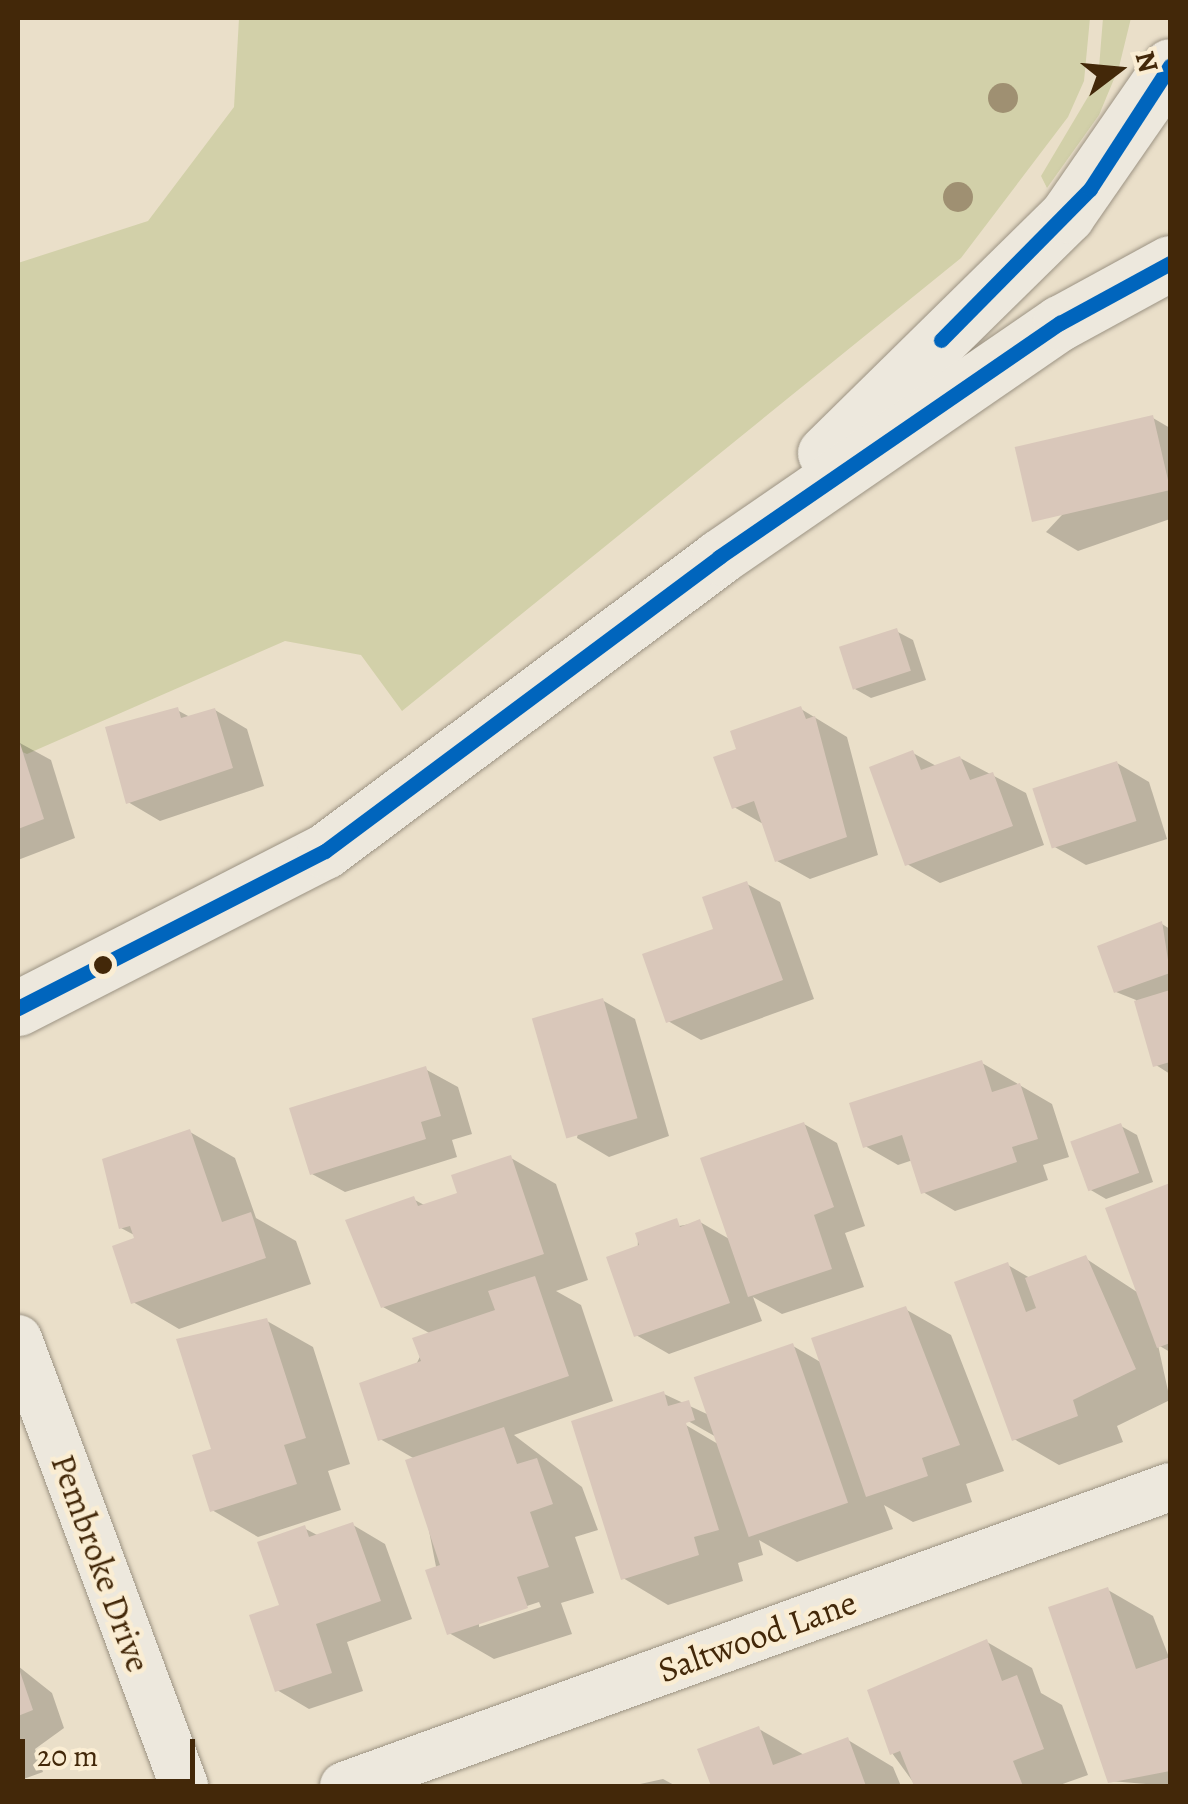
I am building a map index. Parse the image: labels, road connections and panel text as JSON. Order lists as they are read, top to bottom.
{
  "streets": {
    "street": ["Pembroke Drive", "Saltwood Lane"]
  },
  "scale_bar": "20 m",
  "north": "right"
}
